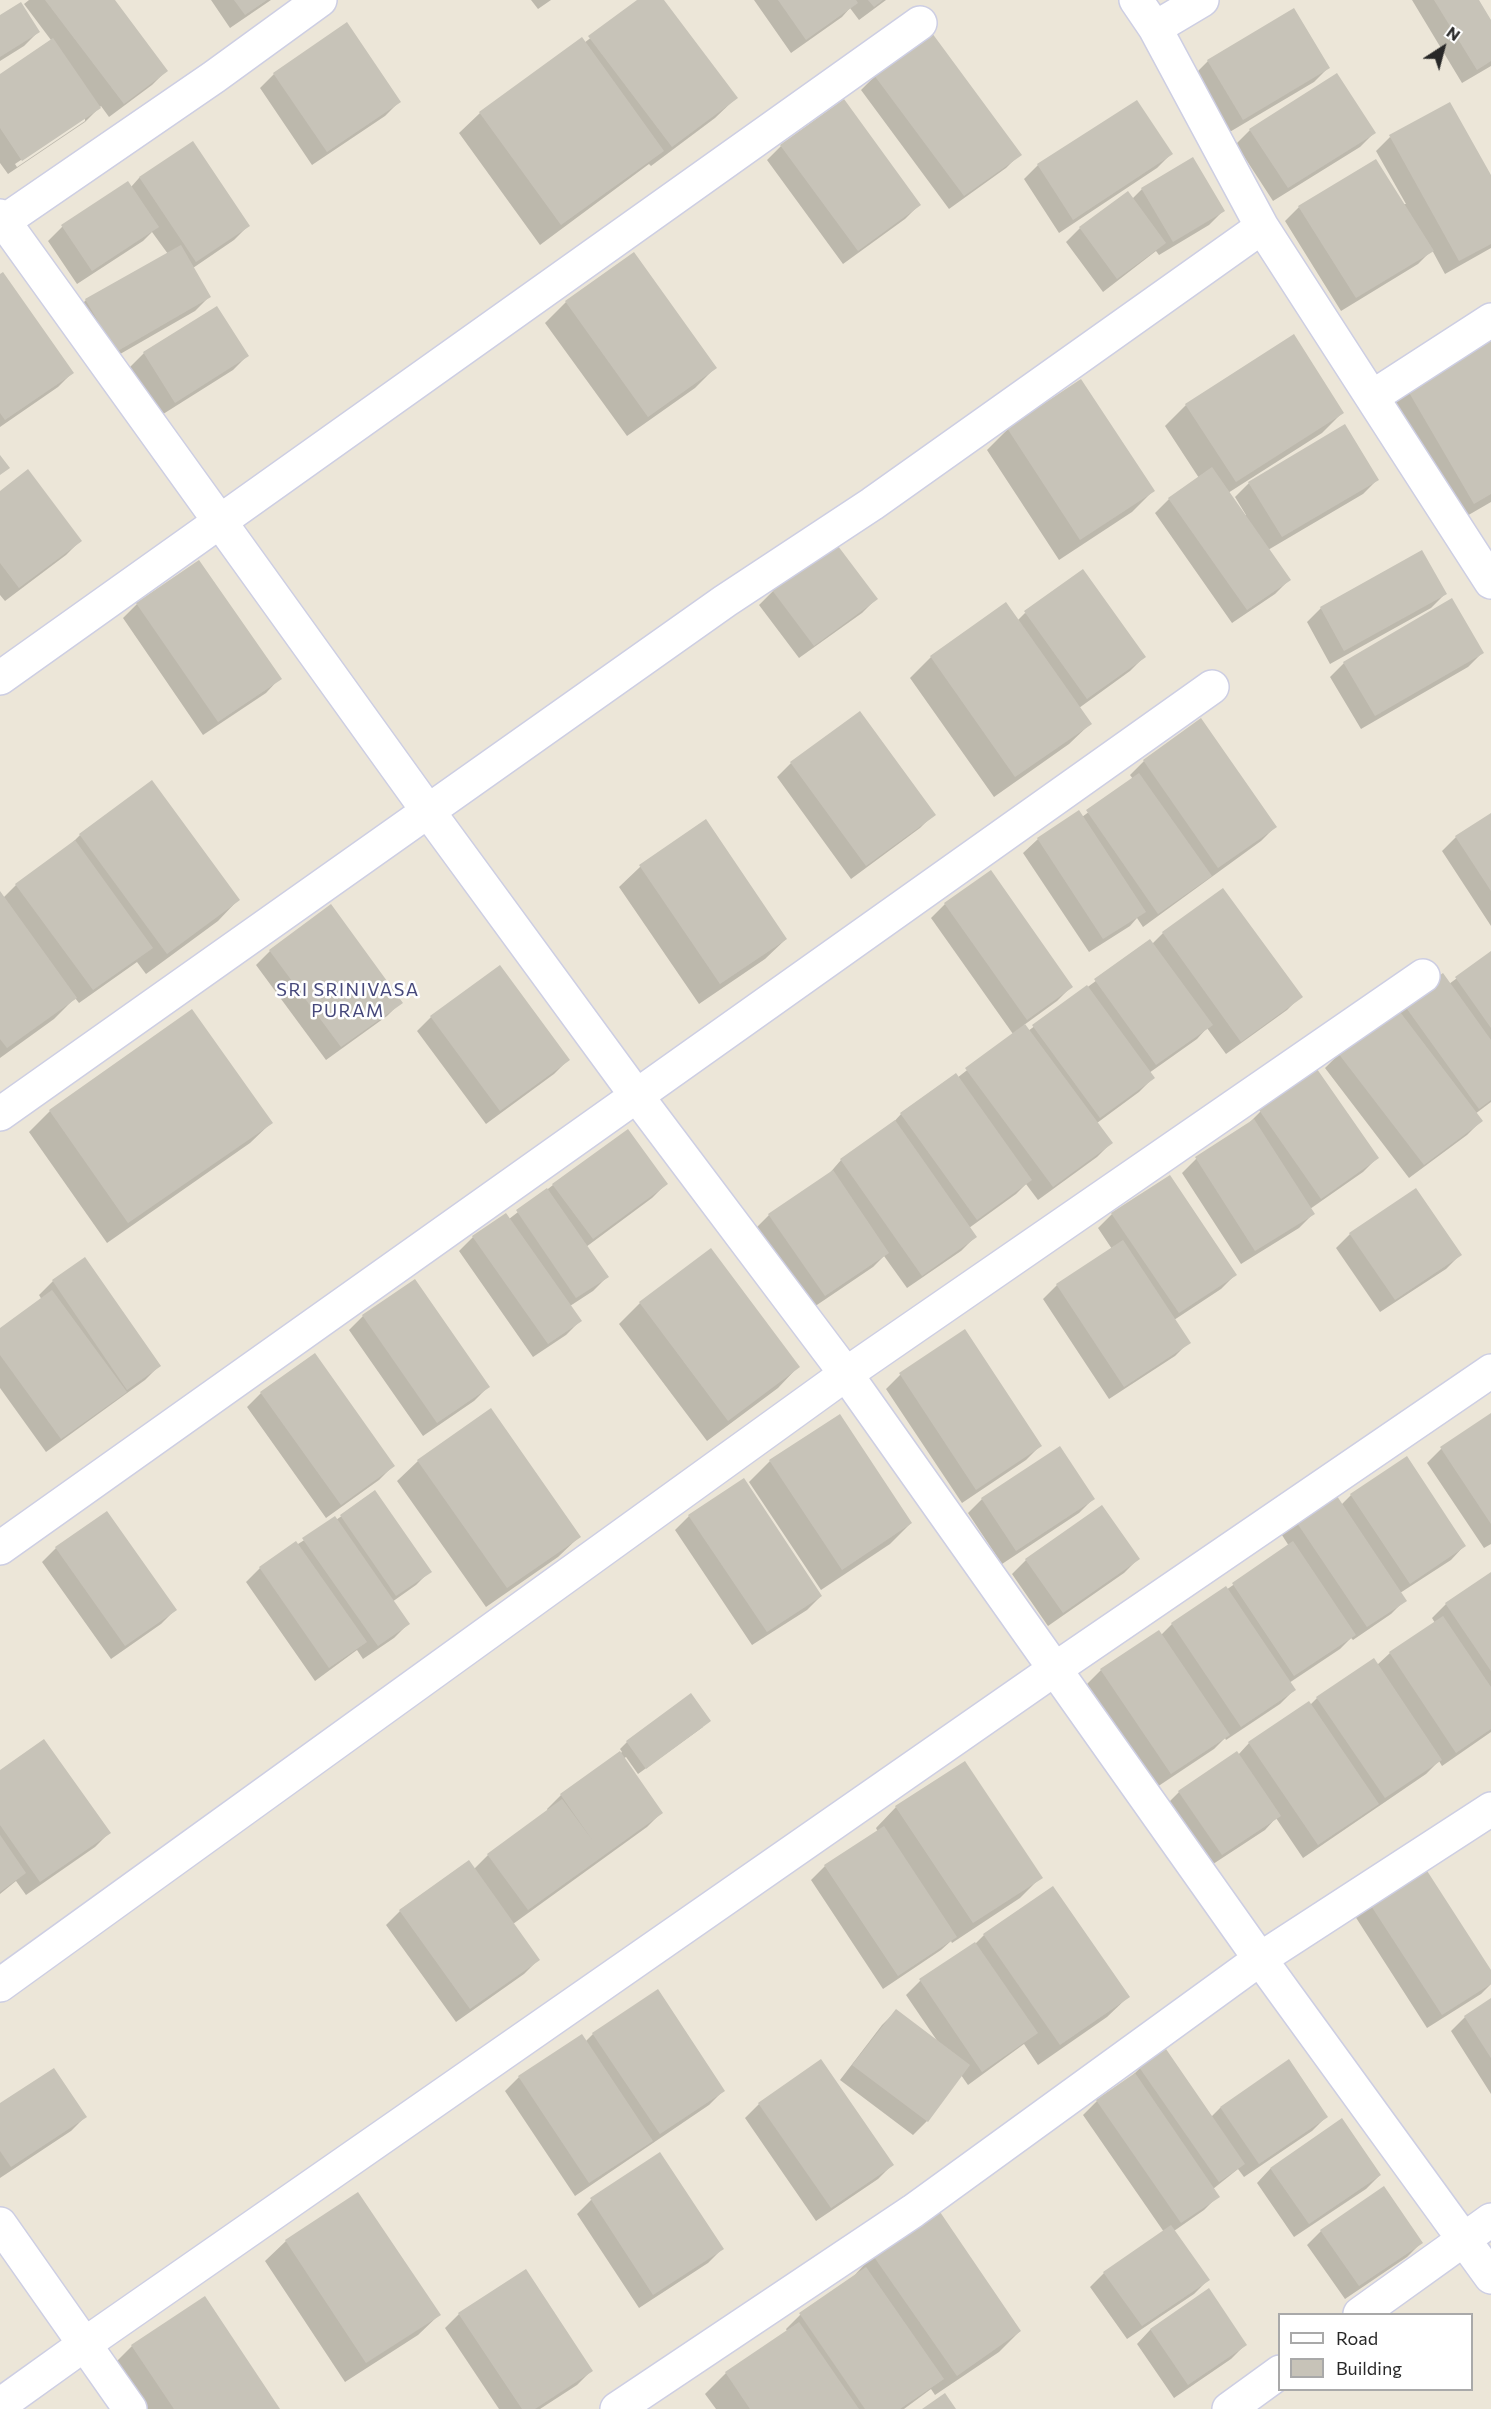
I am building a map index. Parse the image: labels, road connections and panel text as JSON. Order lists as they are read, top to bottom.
{
  "districts": ["SRI SRINIVASA PURAM"],
  "legend": ["Road", "Building"],
  "north": "top right"
}
